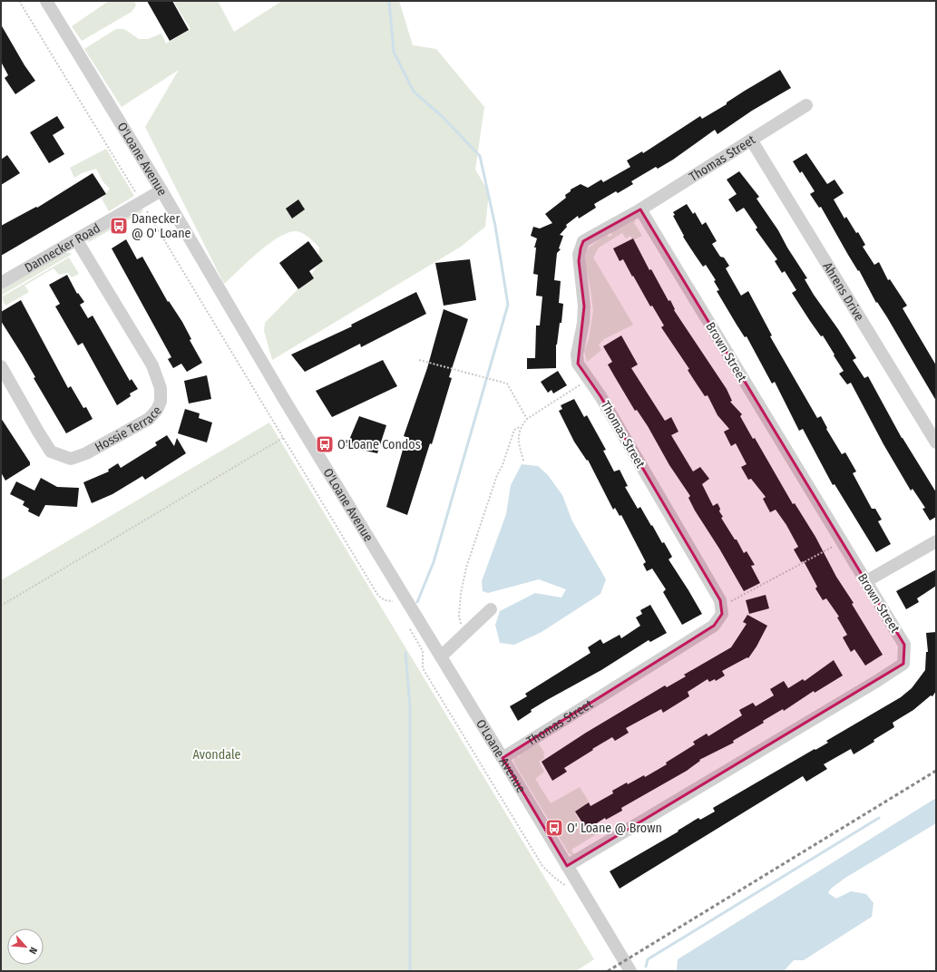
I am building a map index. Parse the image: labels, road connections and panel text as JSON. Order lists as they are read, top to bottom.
{
  "streets": {
    "street": [
      "Thomas Street",
      "O'Loane Avenue",
      "Dannecker Road",
      "Ahrens Drive",
      "Brown Street",
      "Hossie Terrace"
    ]
  },
  "crossings": [
    ["Thomas Street", "O'Loane Avenue"],
    ["Thomas Street", "Ahrens Drive"],
    ["Thomas Street", "Brown Street"],
    ["O'Loane Avenue", "Dannecker Road"],
    ["O'Loane Avenue", "Brown Street"],
    ["Dannecker Road", "Hossie Terrace"]
  ],
  "parks": ["Avondale"],
  "places": {
    "bus stop": ["Danecker @ O' Loane", "O'Loane Condos", "O' Loane @ Brown"]
  },
  "north": "bottom right"
}
